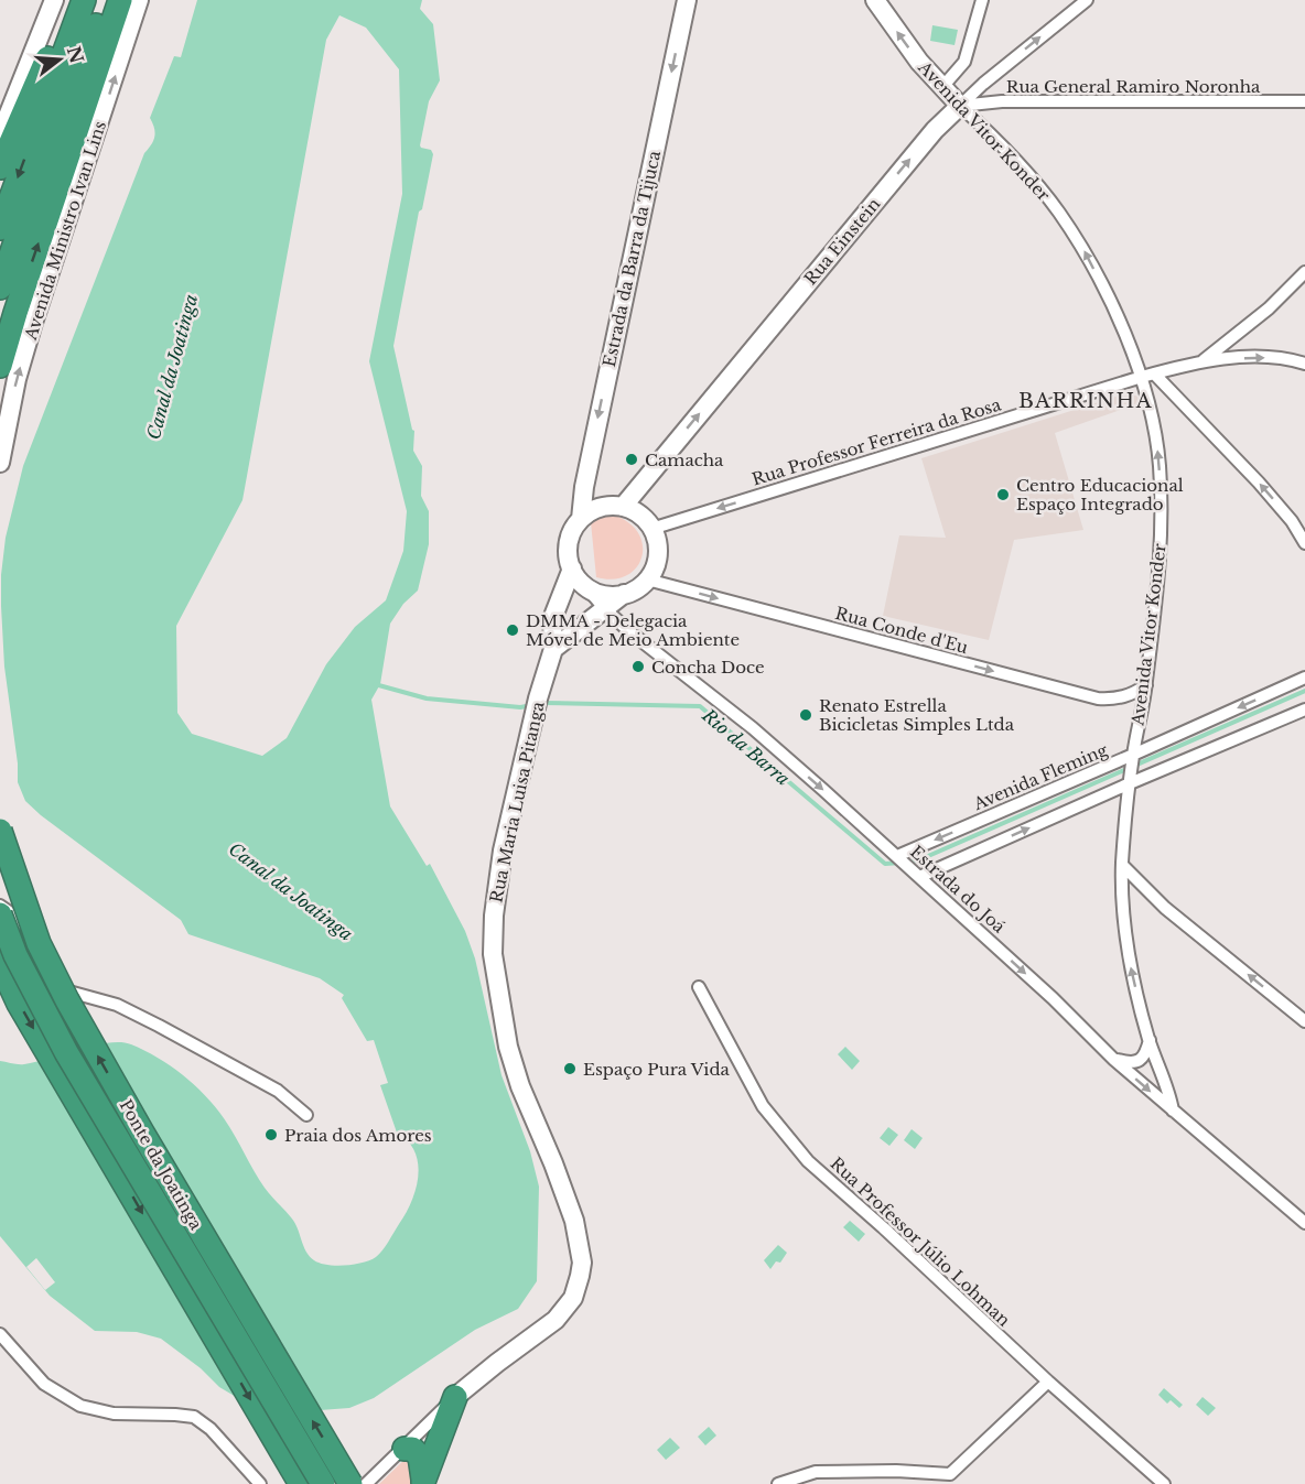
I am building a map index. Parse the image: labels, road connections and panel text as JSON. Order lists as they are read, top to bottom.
{
  "streets": {
    "highway": ["Avenida Ministro Ivan Lins", "Ponte da Joatinga"],
    "street": [
      "Rua General Ramiro Noronha",
      "Avenida Vitor Konder",
      "Rua Einstein",
      "Estrada da Barra da Tijuca",
      "Rua Professor Ferreira da Rosa",
      "Rua Conde d'Eu",
      "Avenida Fleming",
      "Rua Maria Luisa Pitanga",
      "Estrada do Joá",
      "Rua Professor Júlio Lohman"
    ]
  },
  "crossings": [
    ["Rua General Ramiro Noronha", "Avenida Vitor Konder"],
    ["Rua General Ramiro Noronha", "Rua Einstein"],
    ["Avenida Vitor Konder", "Rua Einstein"],
    ["Avenida Vitor Konder", "Rua Professor Ferreira da Rosa"],
    ["Avenida Vitor Konder", "Rua Conde d'Eu"],
    ["Avenida Vitor Konder", "Avenida Fleming"],
    ["Avenida Vitor Konder", "Estrada do Joá"],
    ["Rua Einstein", "Estrada da Barra da Tijuca"],
    ["Rua Einstein", "Rua Professor Ferreira da Rosa"],
    ["Rua Einstein", "Rua Conde d'Eu"],
    ["Rua Einstein", "Rua Maria Luisa Pitanga"],
    ["Rua Einstein", "Estrada do Joá"],
    ["Estrada da Barra da Tijuca", "Rua Professor Ferreira da Rosa"],
    ["Estrada da Barra da Tijuca", "Rua Conde d'Eu"],
    ["Estrada da Barra da Tijuca", "Rua Maria Luisa Pitanga"],
    ["Estrada da Barra da Tijuca", "Estrada do Joá"],
    ["Rua Professor Ferreira da Rosa", "Rua Conde d'Eu"],
    ["Rua Professor Ferreira da Rosa", "Rua Maria Luisa Pitanga"],
    ["Rua Professor Ferreira da Rosa", "Estrada do Joá"],
    ["Rua Conde d'Eu", "Rua Maria Luisa Pitanga"],
    ["Rua Conde d'Eu", "Estrada do Joá"],
    ["Avenida Fleming", "Estrada do Joá"],
    ["Rua Maria Luisa Pitanga", "Estrada do Joá"]
  ],
  "one_way": [
    "Avenida Vitor Konder",
    "Rua Einstein",
    "Estrada da Barra da Tijuca",
    "Rua Conde d'Eu",
    "Estrada do Joá"
  ],
  "districts": ["BARRINHA"],
  "water": ["Canal da Joatinga", "Rio da Barra"],
  "places": [
    "Camacha",
    "Centro Educacional Espaço Integrado",
    "DMMA - Delegacia Móvel de Meio Ambiente",
    "Concha Doce",
    "Renato Estrella Bicicletas Simples Ltda",
    "Espaço Pura Vida",
    "Praia dos Amores"
  ],
  "north": "right"
}
